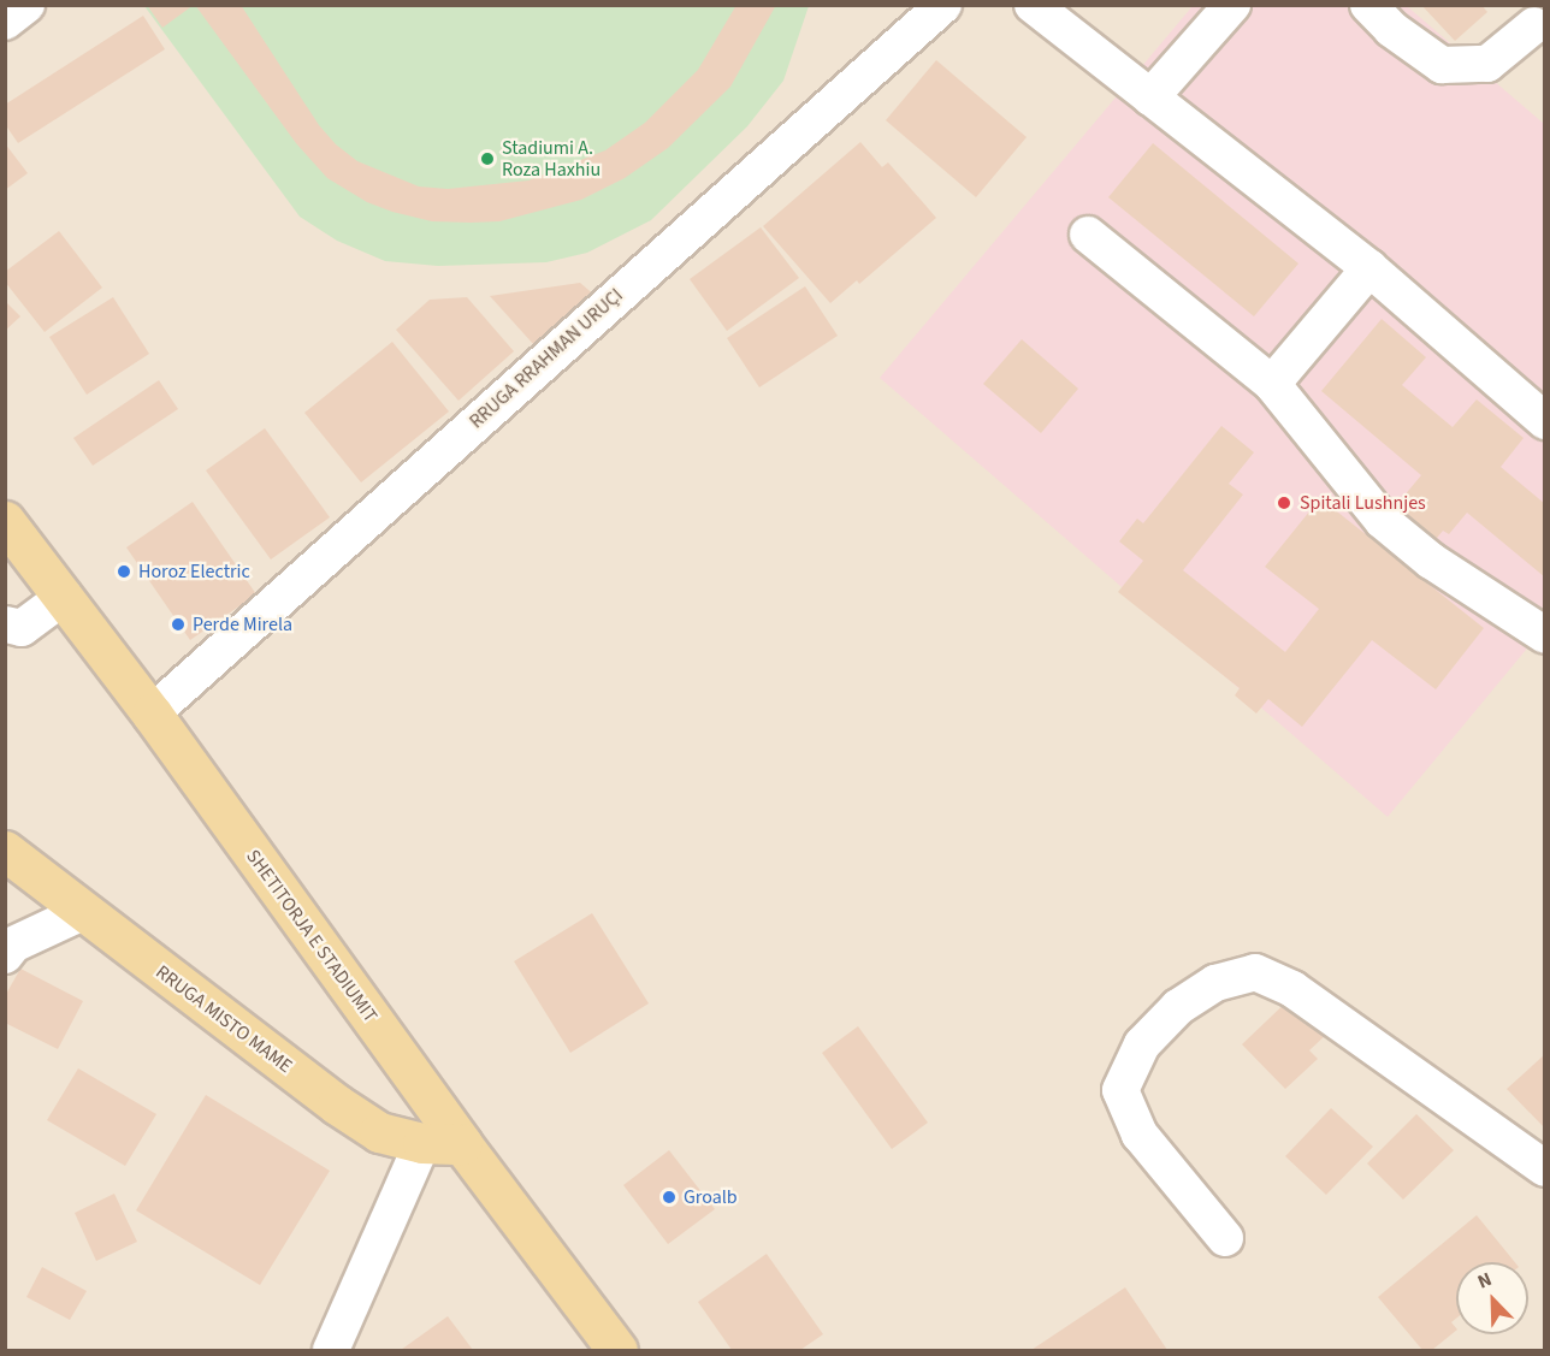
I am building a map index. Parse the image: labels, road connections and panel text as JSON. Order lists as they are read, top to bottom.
{
  "streets": {
    "main road": ["SHETITORJA E STADIUMIT", "RRUGA MISTO MAME"],
    "street": ["RRUGA RRAHMAN URUÇI"]
  },
  "crossings": [
    ["RRUGA RRAHMAN URUÇI", "SHETITORJA E STADIUMIT"],
    ["SHETITORJA E STADIUMIT", "RRUGA MISTO MAME"]
  ],
  "places": [
    "Stadiumi A. Roza Haxhiu",
    "Spitali Lushnjes",
    "Horoz Electric",
    "Perde Mirela",
    "Groalb"
  ],
  "north": "top left"
}
